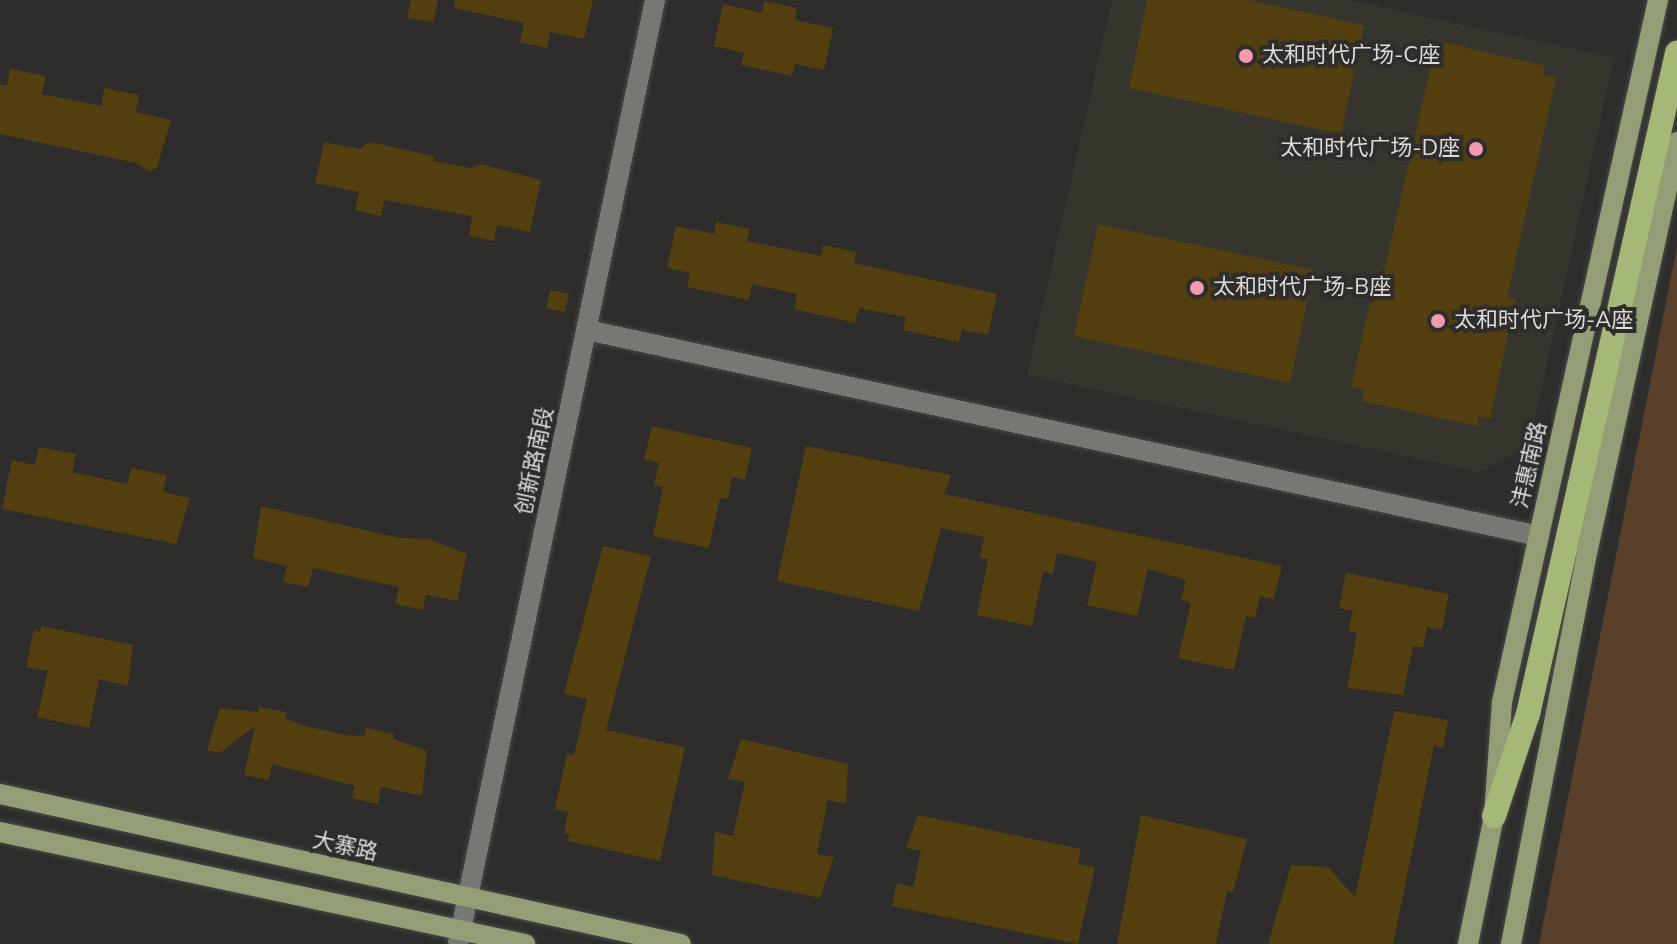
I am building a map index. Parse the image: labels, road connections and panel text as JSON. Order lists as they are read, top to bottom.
{
  "streets": {
    "main road": ["沣惠南路", "大寨路"],
    "street": ["创新路南段"]
  },
  "crossings": [
    ["创新路南段", "大寨路"]
  ],
  "places": [
    "太和时代广场-C座",
    "太和时代广场-D座",
    "太和时代广场-B座",
    "太和时代广场-A座"
  ]
}
